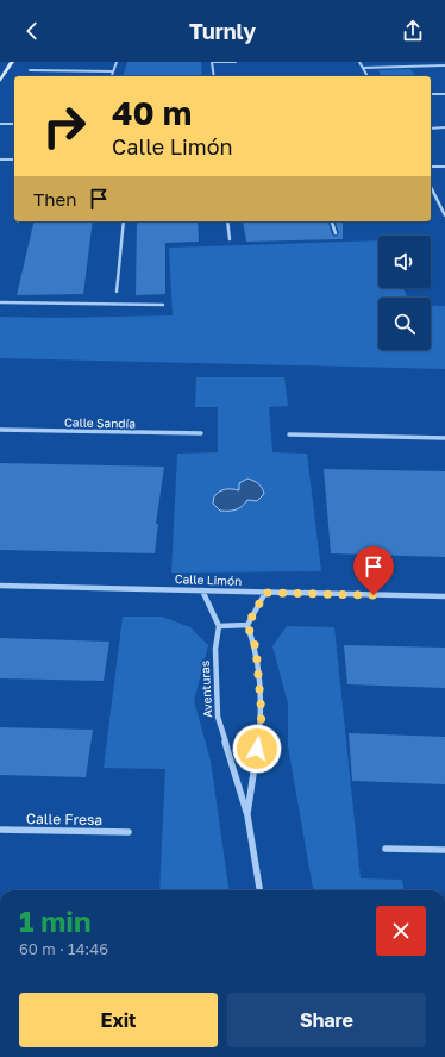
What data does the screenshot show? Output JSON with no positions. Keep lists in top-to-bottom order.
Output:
{
  "streets": {
    "street": [
      "Calle Sandía",
      "Calle Limón",
      "Aventuras",
      "Calle Fresa"
    ]
  },
  "page": {
    "header": "Turnly",
    "turn": ["40 m", "Calle Limón"],
    "then": "Then",
    "heading": ["1 min", "60 m · 14:46"],
    "buttons": ["Exit", "Share"]
  }
}
